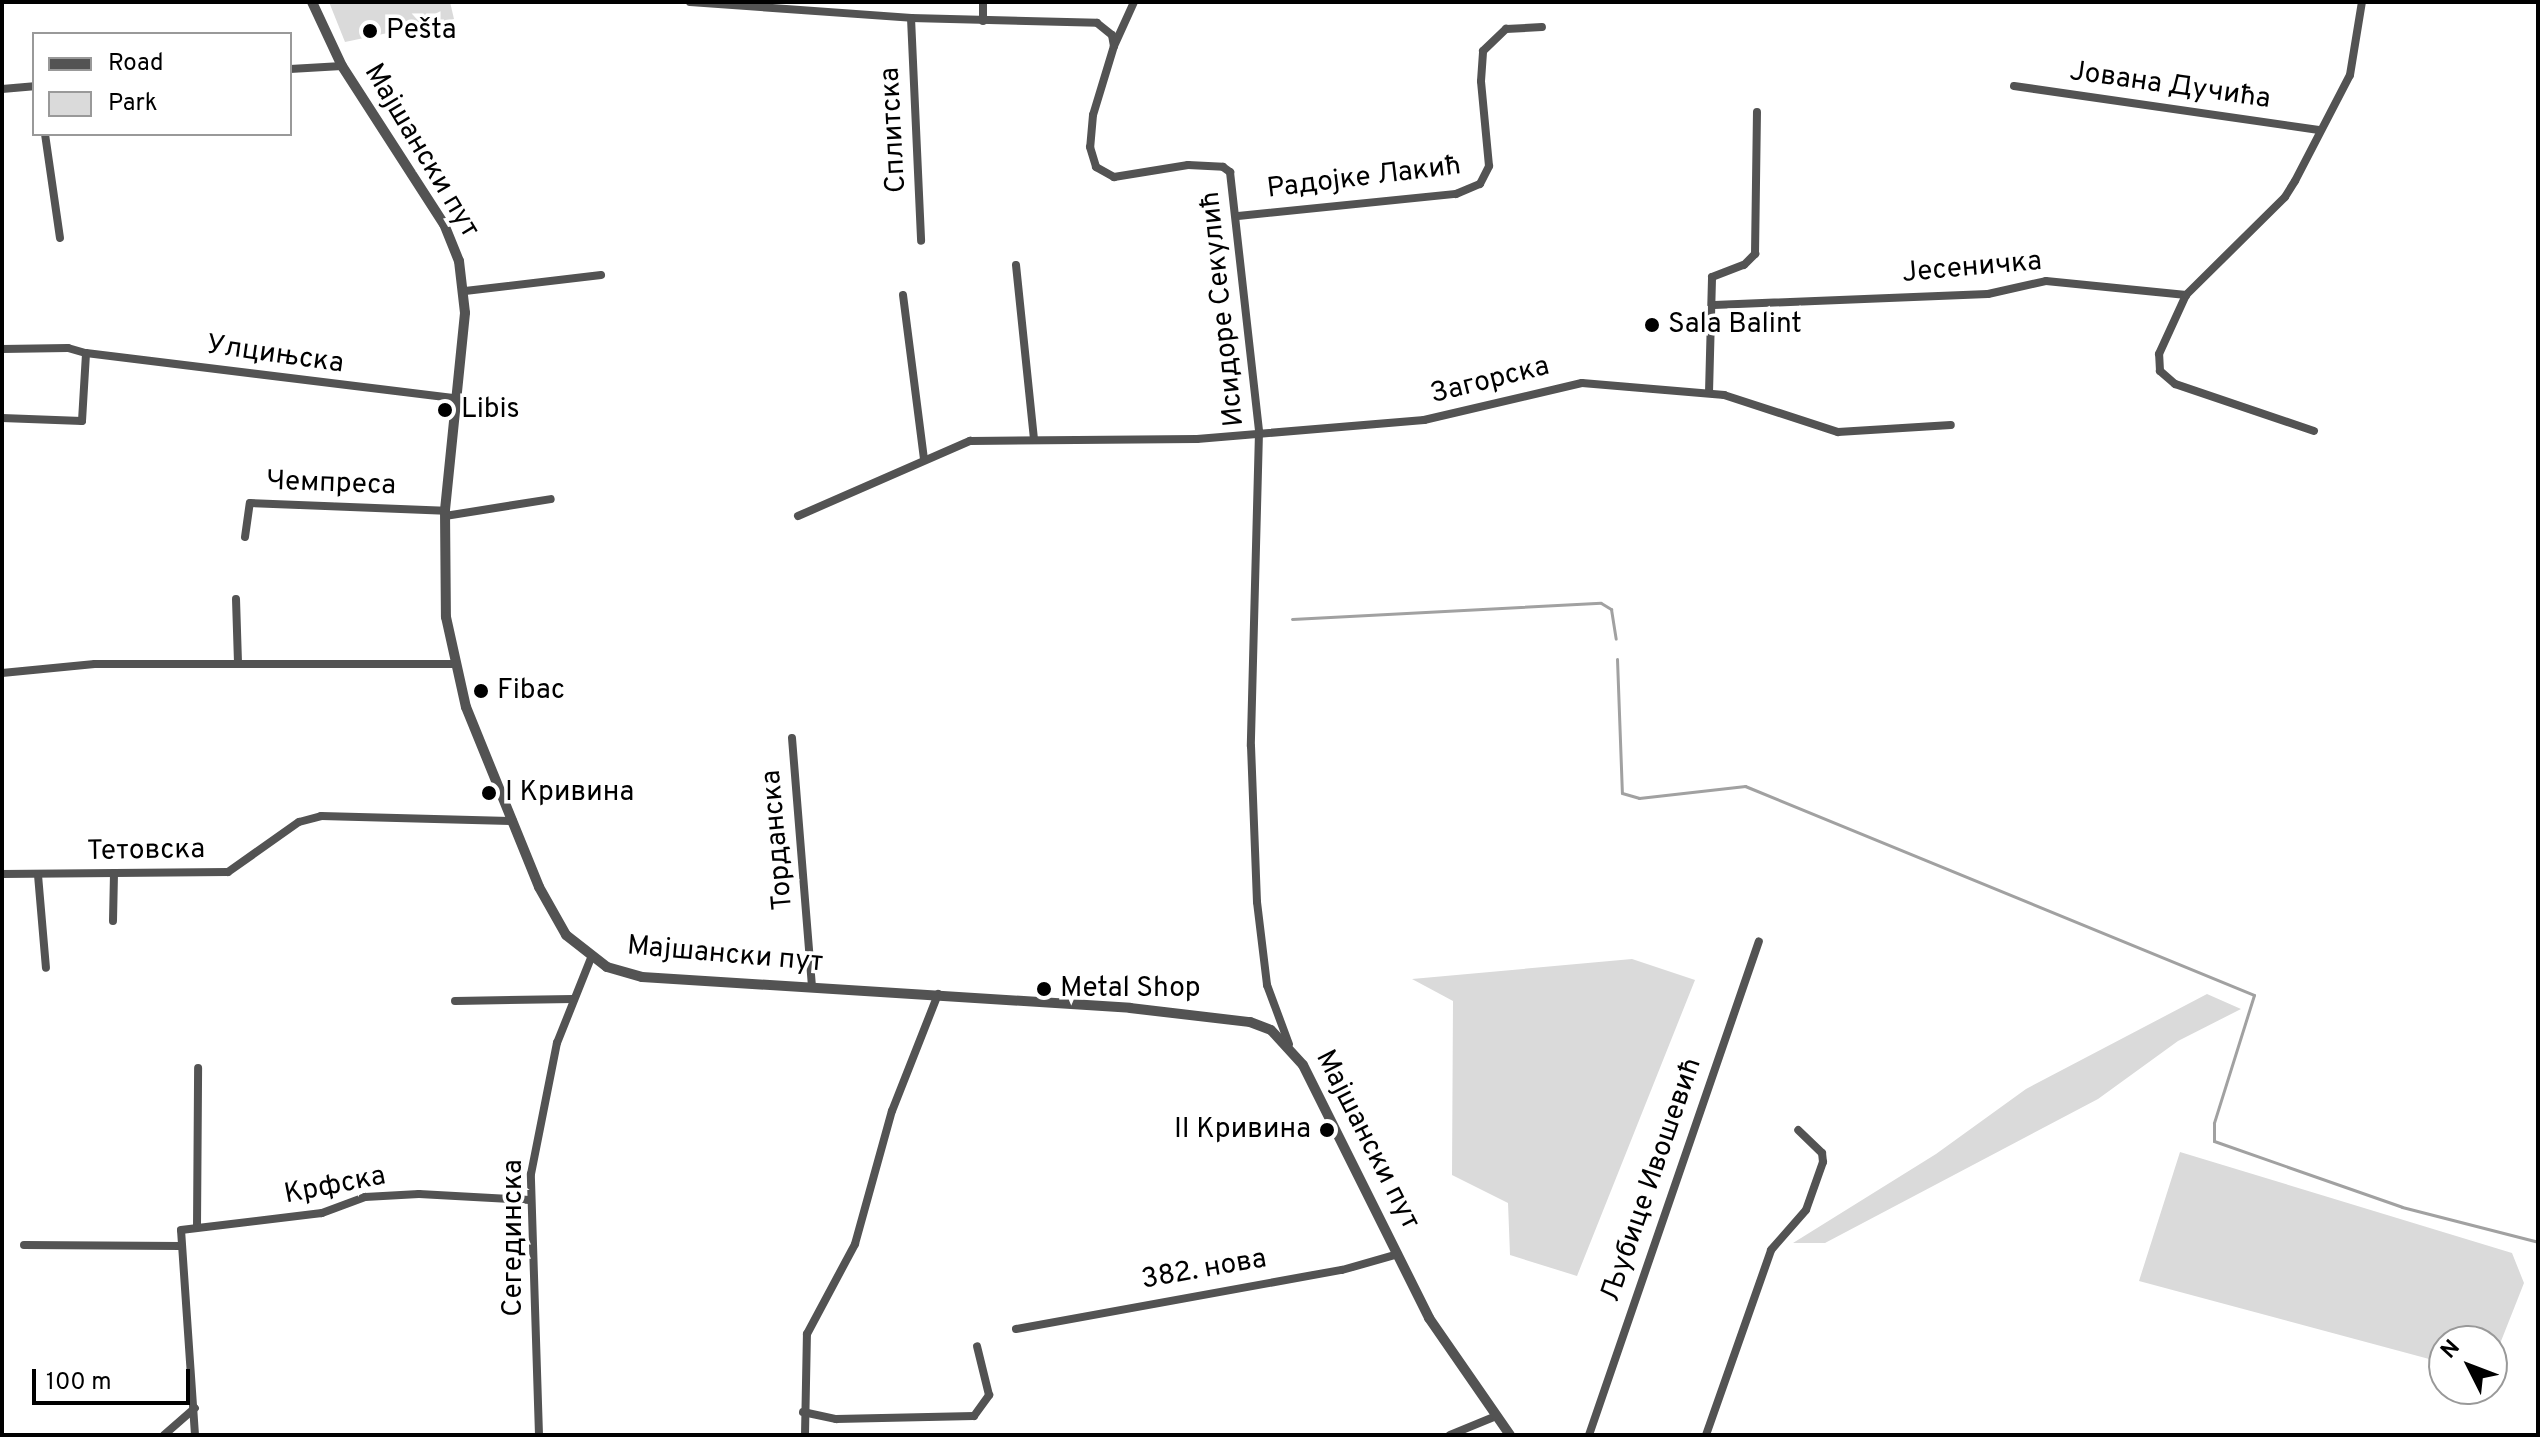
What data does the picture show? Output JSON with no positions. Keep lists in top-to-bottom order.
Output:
{
  "streets": {
    "street": [
      "Јована Дучића",
      "Сплитска",
      "Мајшански пут",
      "Радојке Лакић",
      "Јесеничка",
      "Исидоре Секулић",
      "Улцињска",
      "Загорска",
      "Чемпреса",
      "Торданска",
      "Тетовска",
      "Љубице Ивошевић",
      "Крфска",
      "Сегединска",
      "382. нова"
    ]
  },
  "crossings": [
    ["Мајшански пут", "Исидоре Секулић"],
    ["Мајшански пут", "Улцињска"],
    ["Мајшански пут", "Чемпреса"],
    ["Мајшански пут", "Торданска"],
    ["Мајшански пут", "Тетовска"],
    ["Мајшански пут", "Сегединска"],
    ["Мајшански пут", "382. нова"],
    ["Радојке Лакић", "Исидоре Секулић"],
    ["Исидоре Секулић", "Загорска"],
    ["Крфска", "Сегединска"]
  ],
  "places": [
    "Pešta",
    "Sala Balint",
    "Libis",
    "Fibac",
    "I Кривина",
    "Metal Shop",
    "II Кривина"
  ],
  "legend": ["Road", "Park"],
  "scale_bar": "100 m",
  "north": "top left"
}
